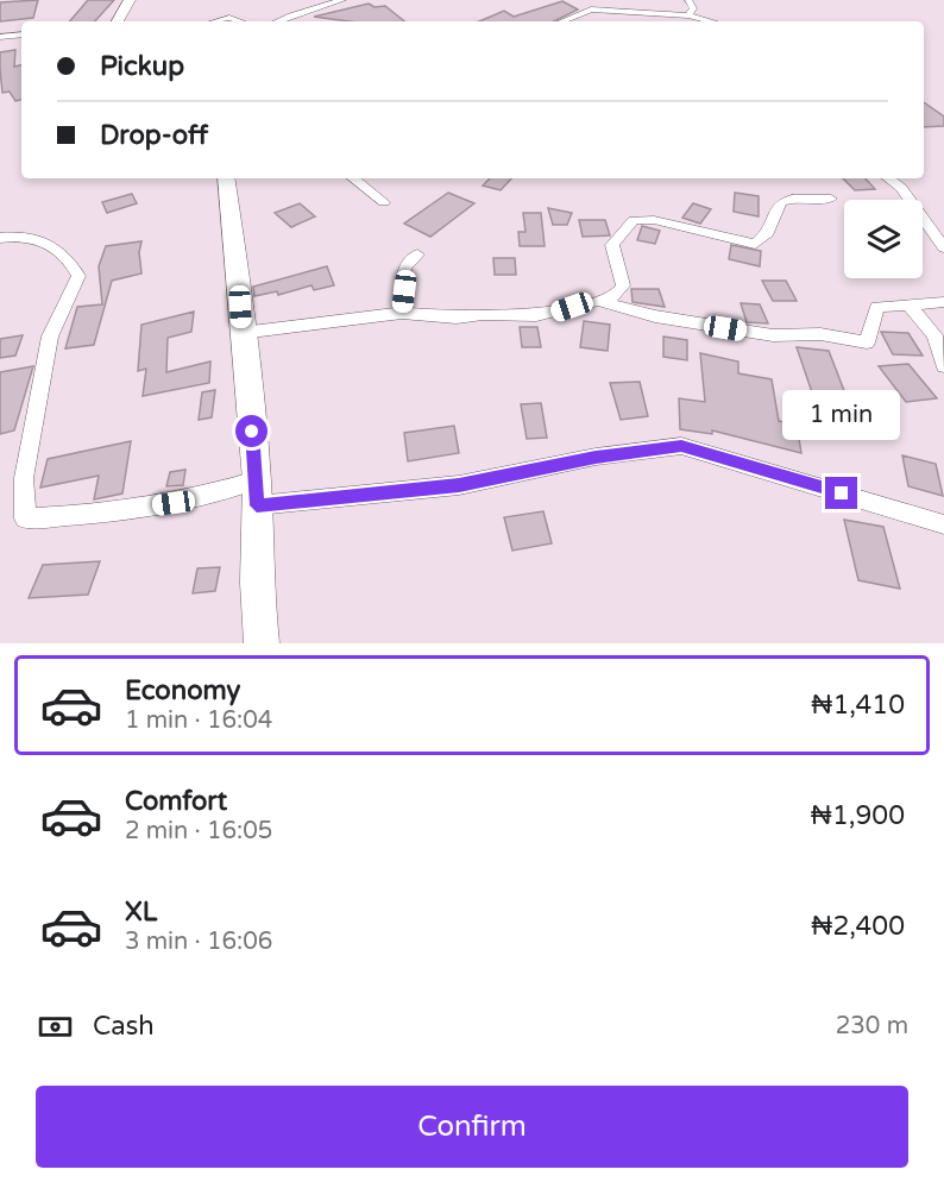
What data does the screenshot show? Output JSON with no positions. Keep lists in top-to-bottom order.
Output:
{
  "page": {
    "banner": ["Pickup", "Drop-off"],
    "bubble": "1 min",
    "list": [
      {
        "name": "Economy",
        "note": "1 min · 16:04",
        "value": "₦1,410"
      },
      {
        "name": "Comfort",
        "note": "2 min · 16:05",
        "value": "₦1,900"
      },
      {
        "name": "XL",
        "note": "3 min · 16:06",
        "value": "₦2,400"
      }
    ],
    "pay": ["Cash", "230 m"],
    "buttons": "Confirm"
  }
}
